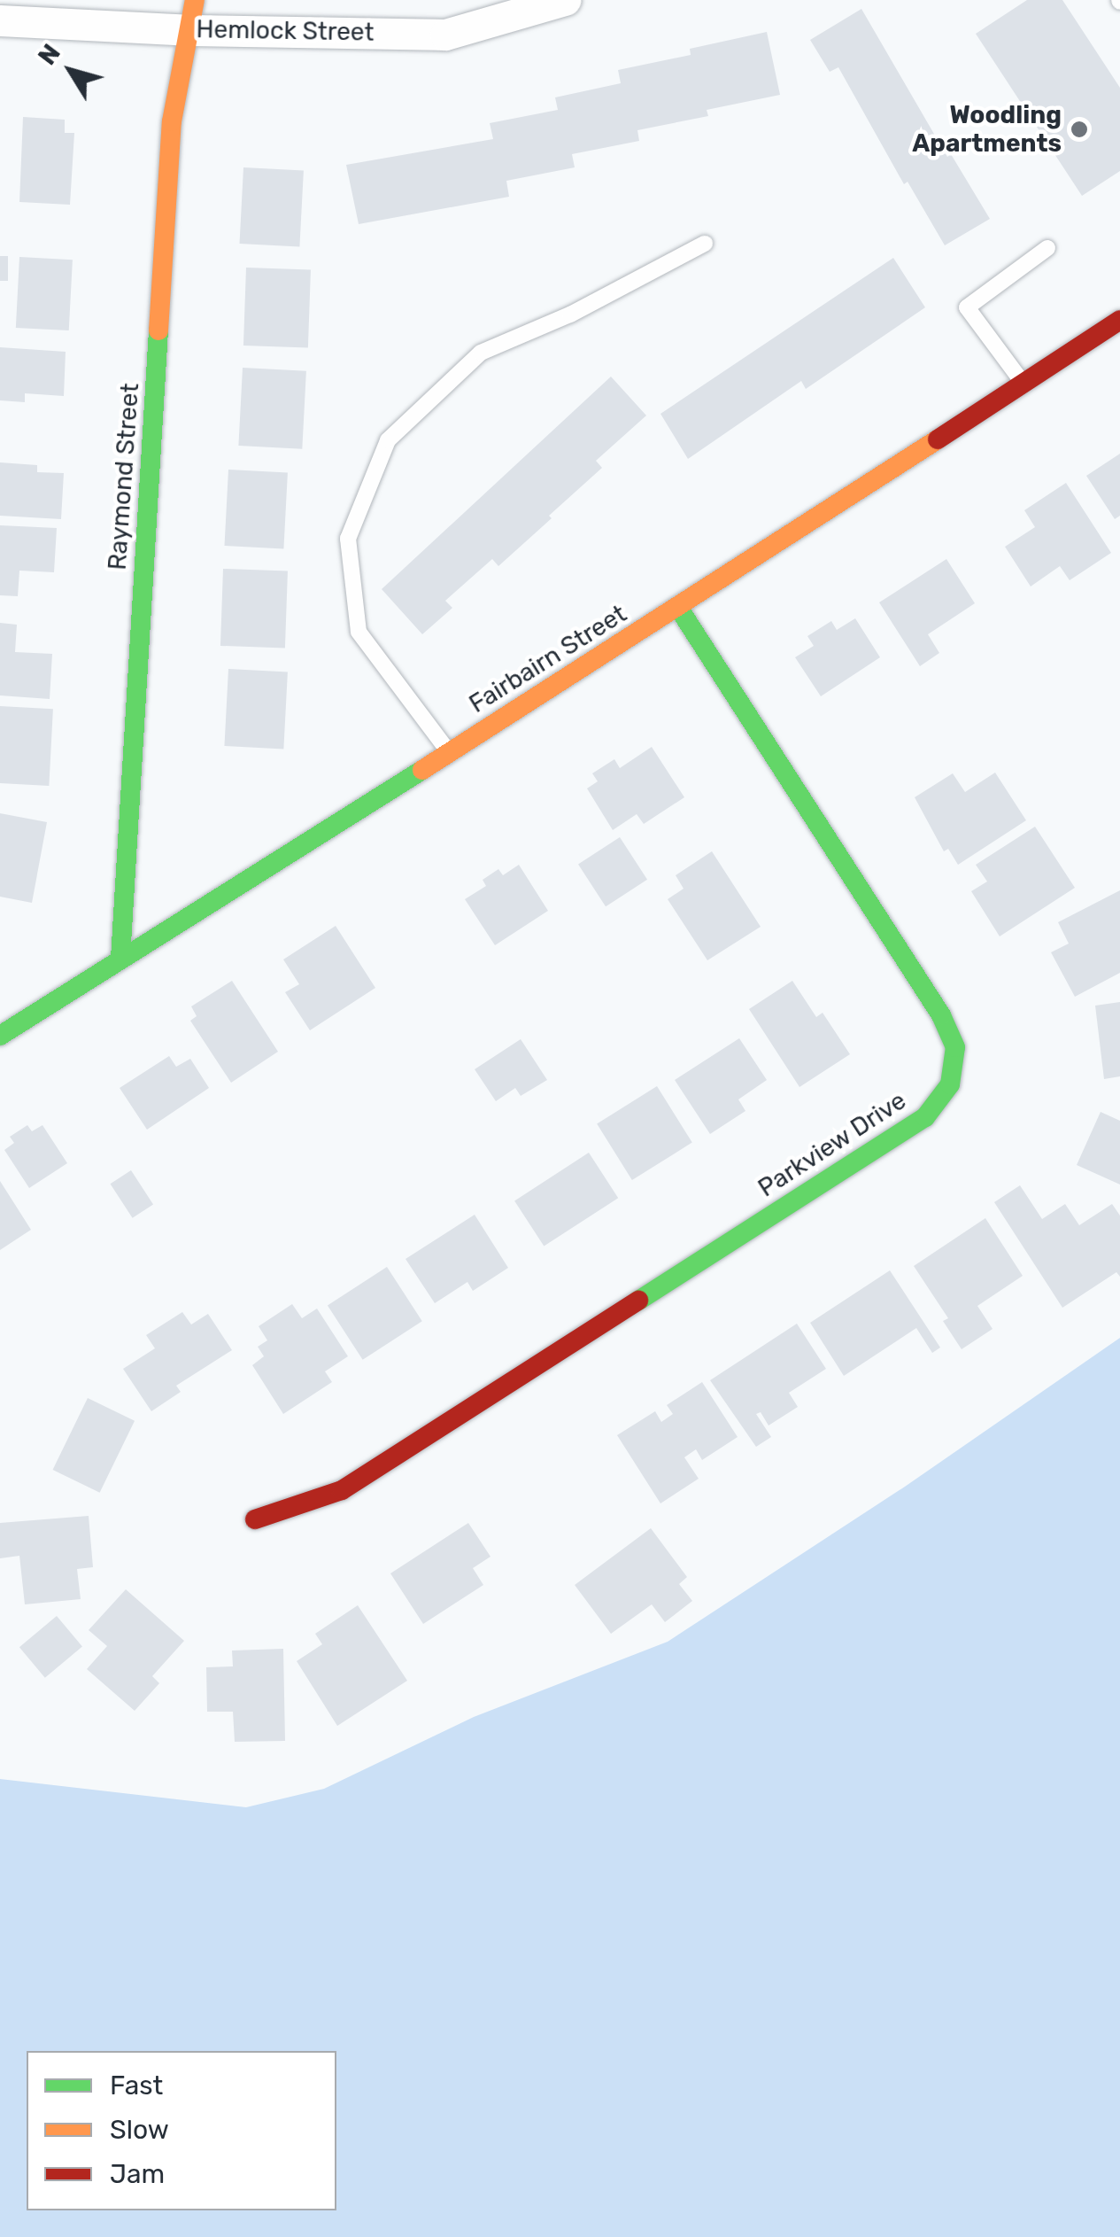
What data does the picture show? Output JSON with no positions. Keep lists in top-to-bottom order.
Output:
{
  "streets": {
    "street": [
      "Hemlock Street",
      "Raymond Street",
      "Fairbairn Street",
      "Parkview Drive"
    ]
  },
  "crossings": [
    ["Hemlock Street", "Raymond Street"],
    ["Raymond Street", "Fairbairn Street"],
    ["Fairbairn Street", "Parkview Drive"]
  ],
  "places": ["Woodling Apartments"],
  "legend": ["Fast", "Slow", "Jam"],
  "north": "top left"
}
